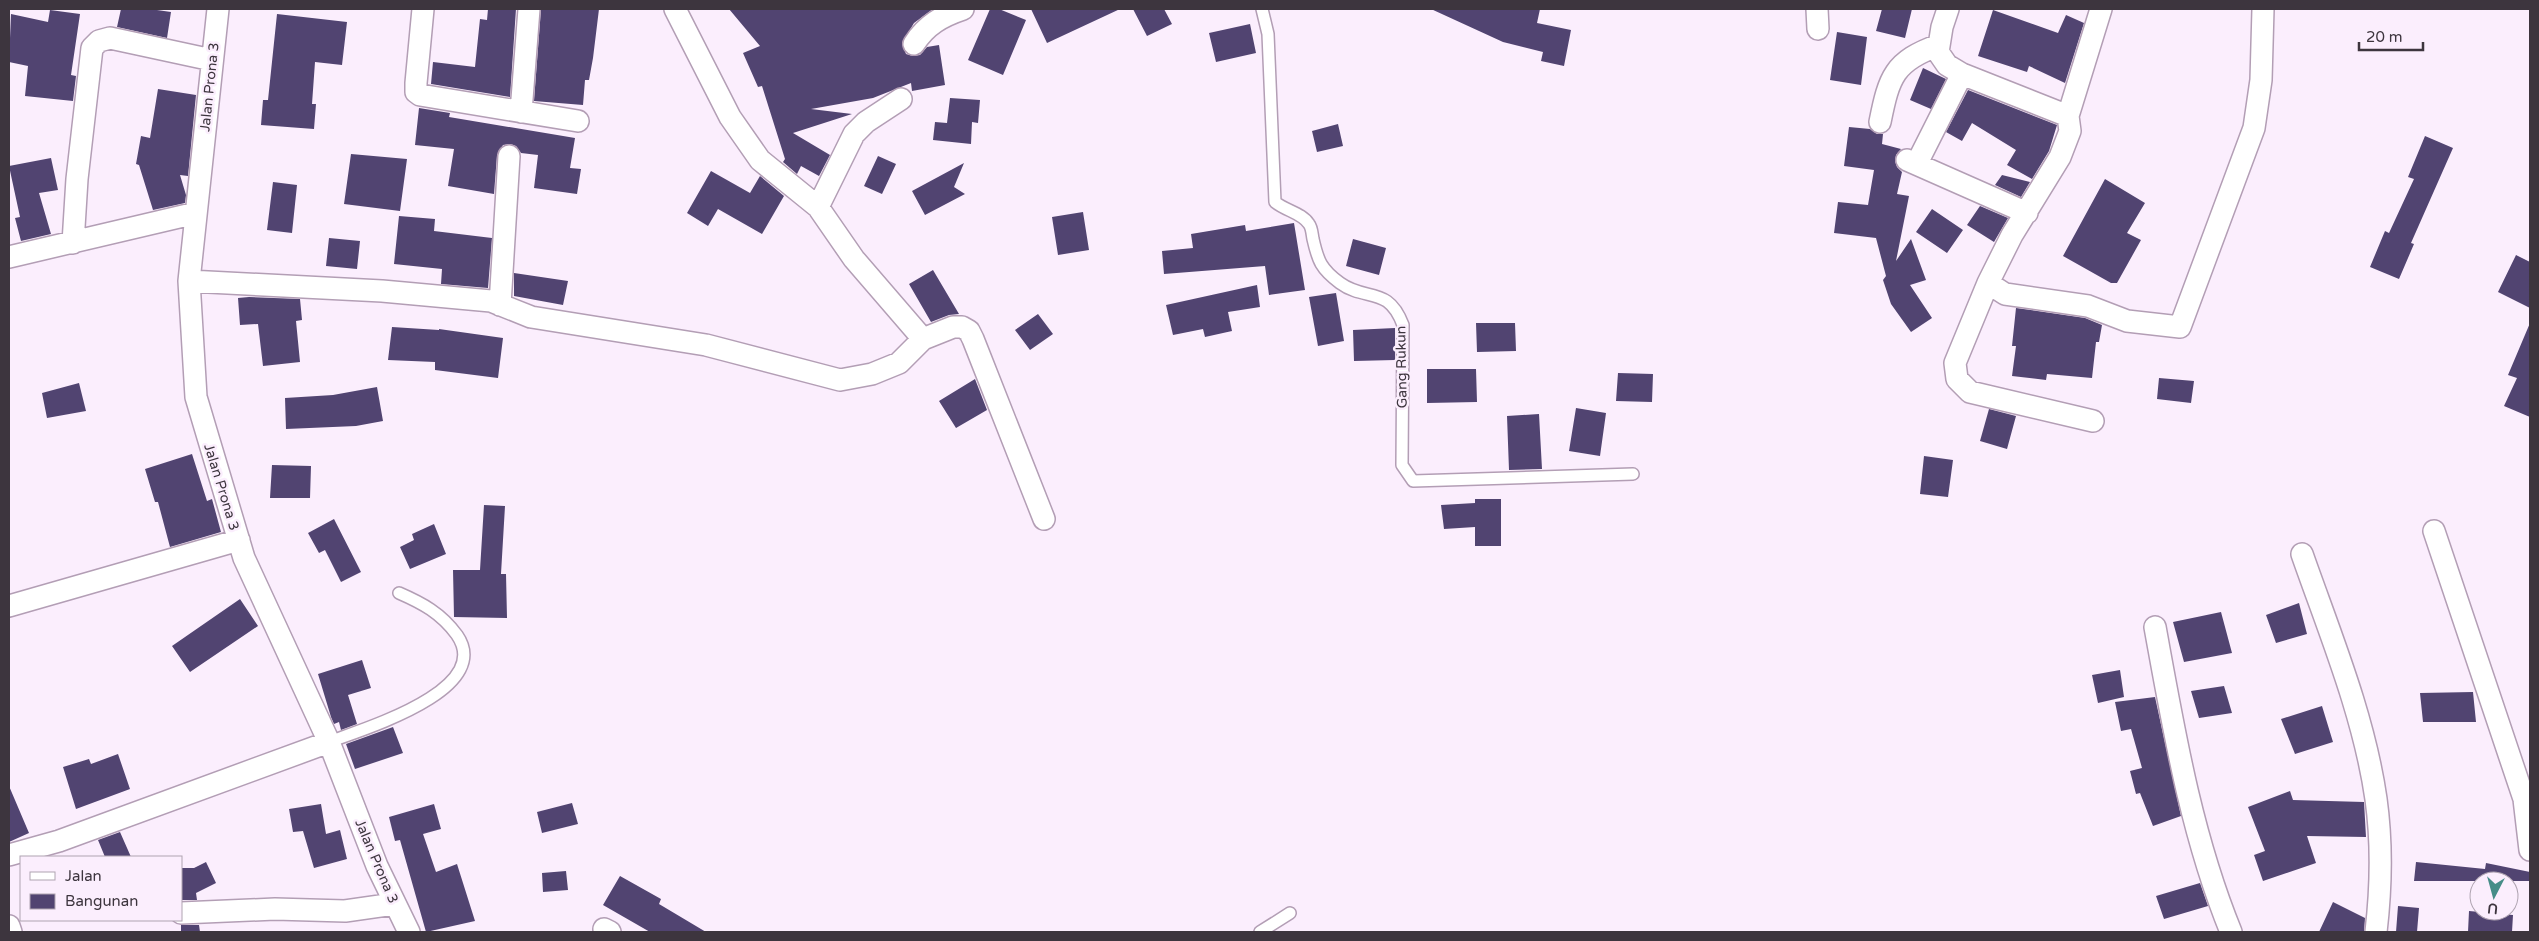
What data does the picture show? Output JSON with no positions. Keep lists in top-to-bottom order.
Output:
{
  "streets": {
    "street": ["Jalan Prona 3"],
    "lane": ["Gang Rukun"]
  },
  "legend": ["Jalan", "Bangunan"],
  "scale_bar": "20 m",
  "north": "bottom"
}
